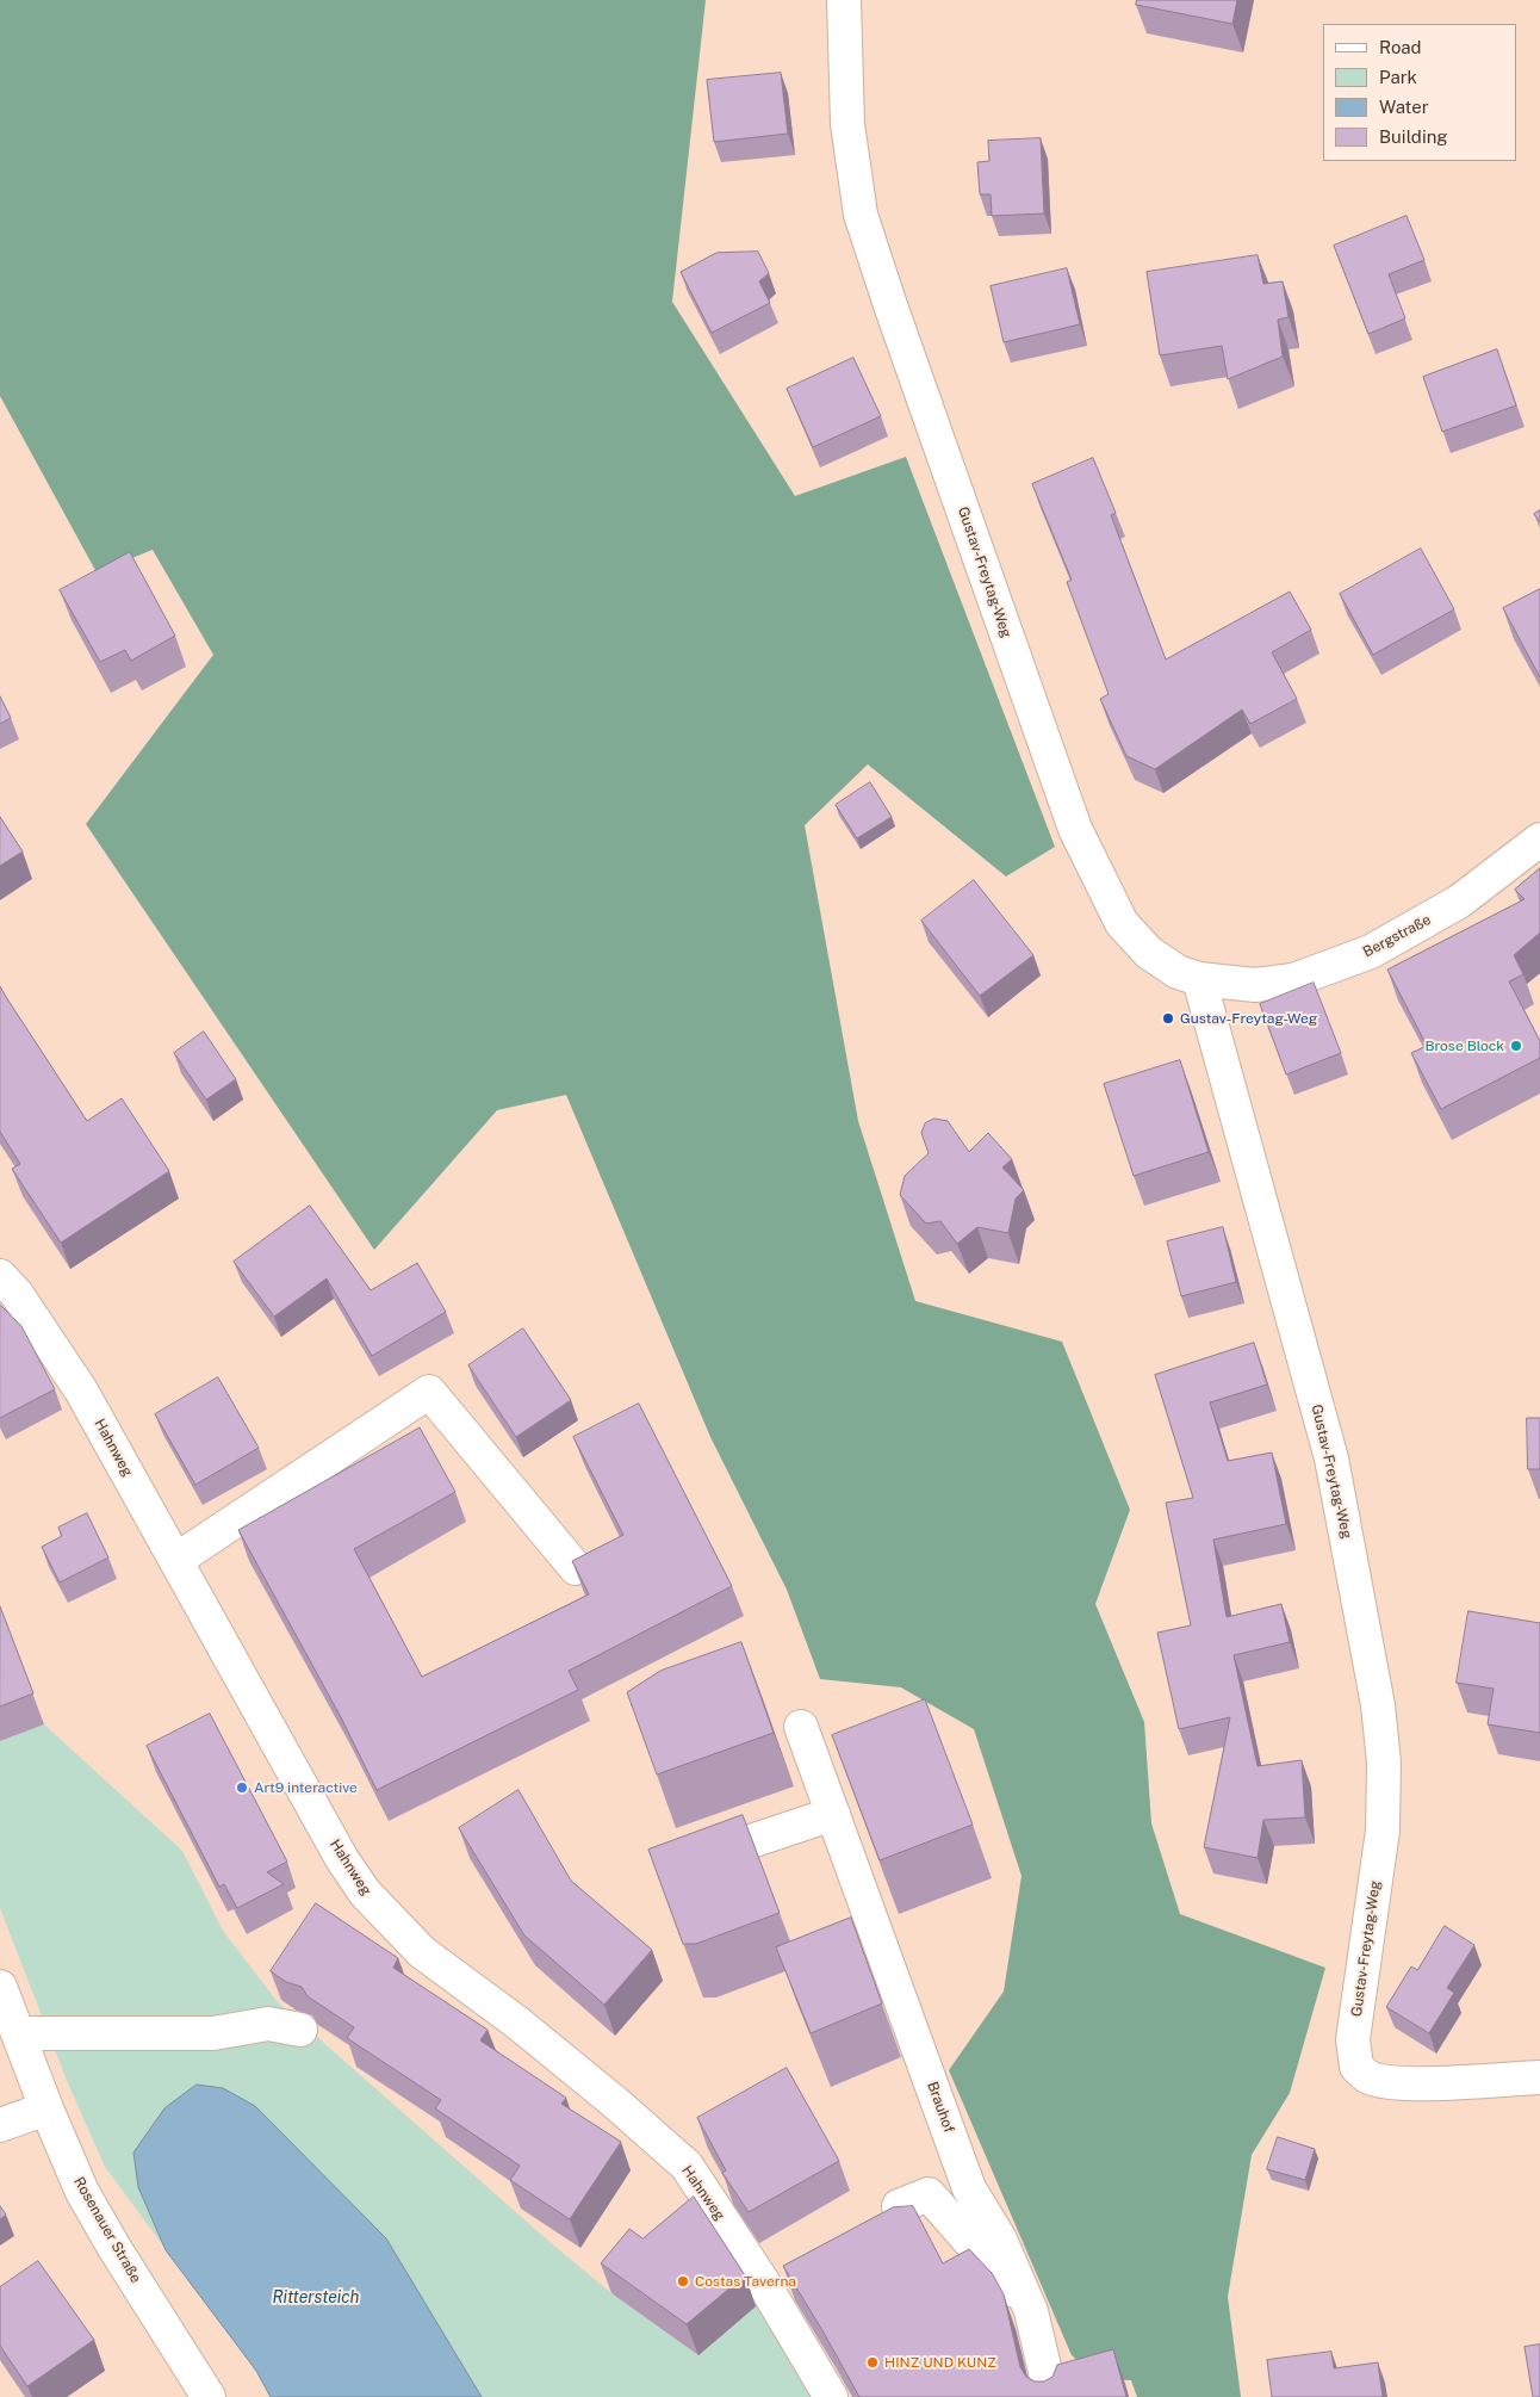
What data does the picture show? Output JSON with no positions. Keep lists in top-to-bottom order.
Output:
{
  "streets": {
    "street": [
      "Gustav-Freytag-Weg",
      "Bergstraße",
      "Hahnweg",
      "Brauhof",
      "Rosenauer Straße"
    ]
  },
  "crossings": [
    ["Gustav-Freytag-Weg", "Bergstraße"]
  ],
  "water": ["Rittersteich"],
  "places": [
    "Gustav-Freytag-Weg",
    "Brose Block",
    "Art9 interactive",
    "Costas Taverna",
    "HINZ UND KUNZ"
  ],
  "legend": [
    "Road",
    "Park",
    "Water",
    "Building"
  ]
}
